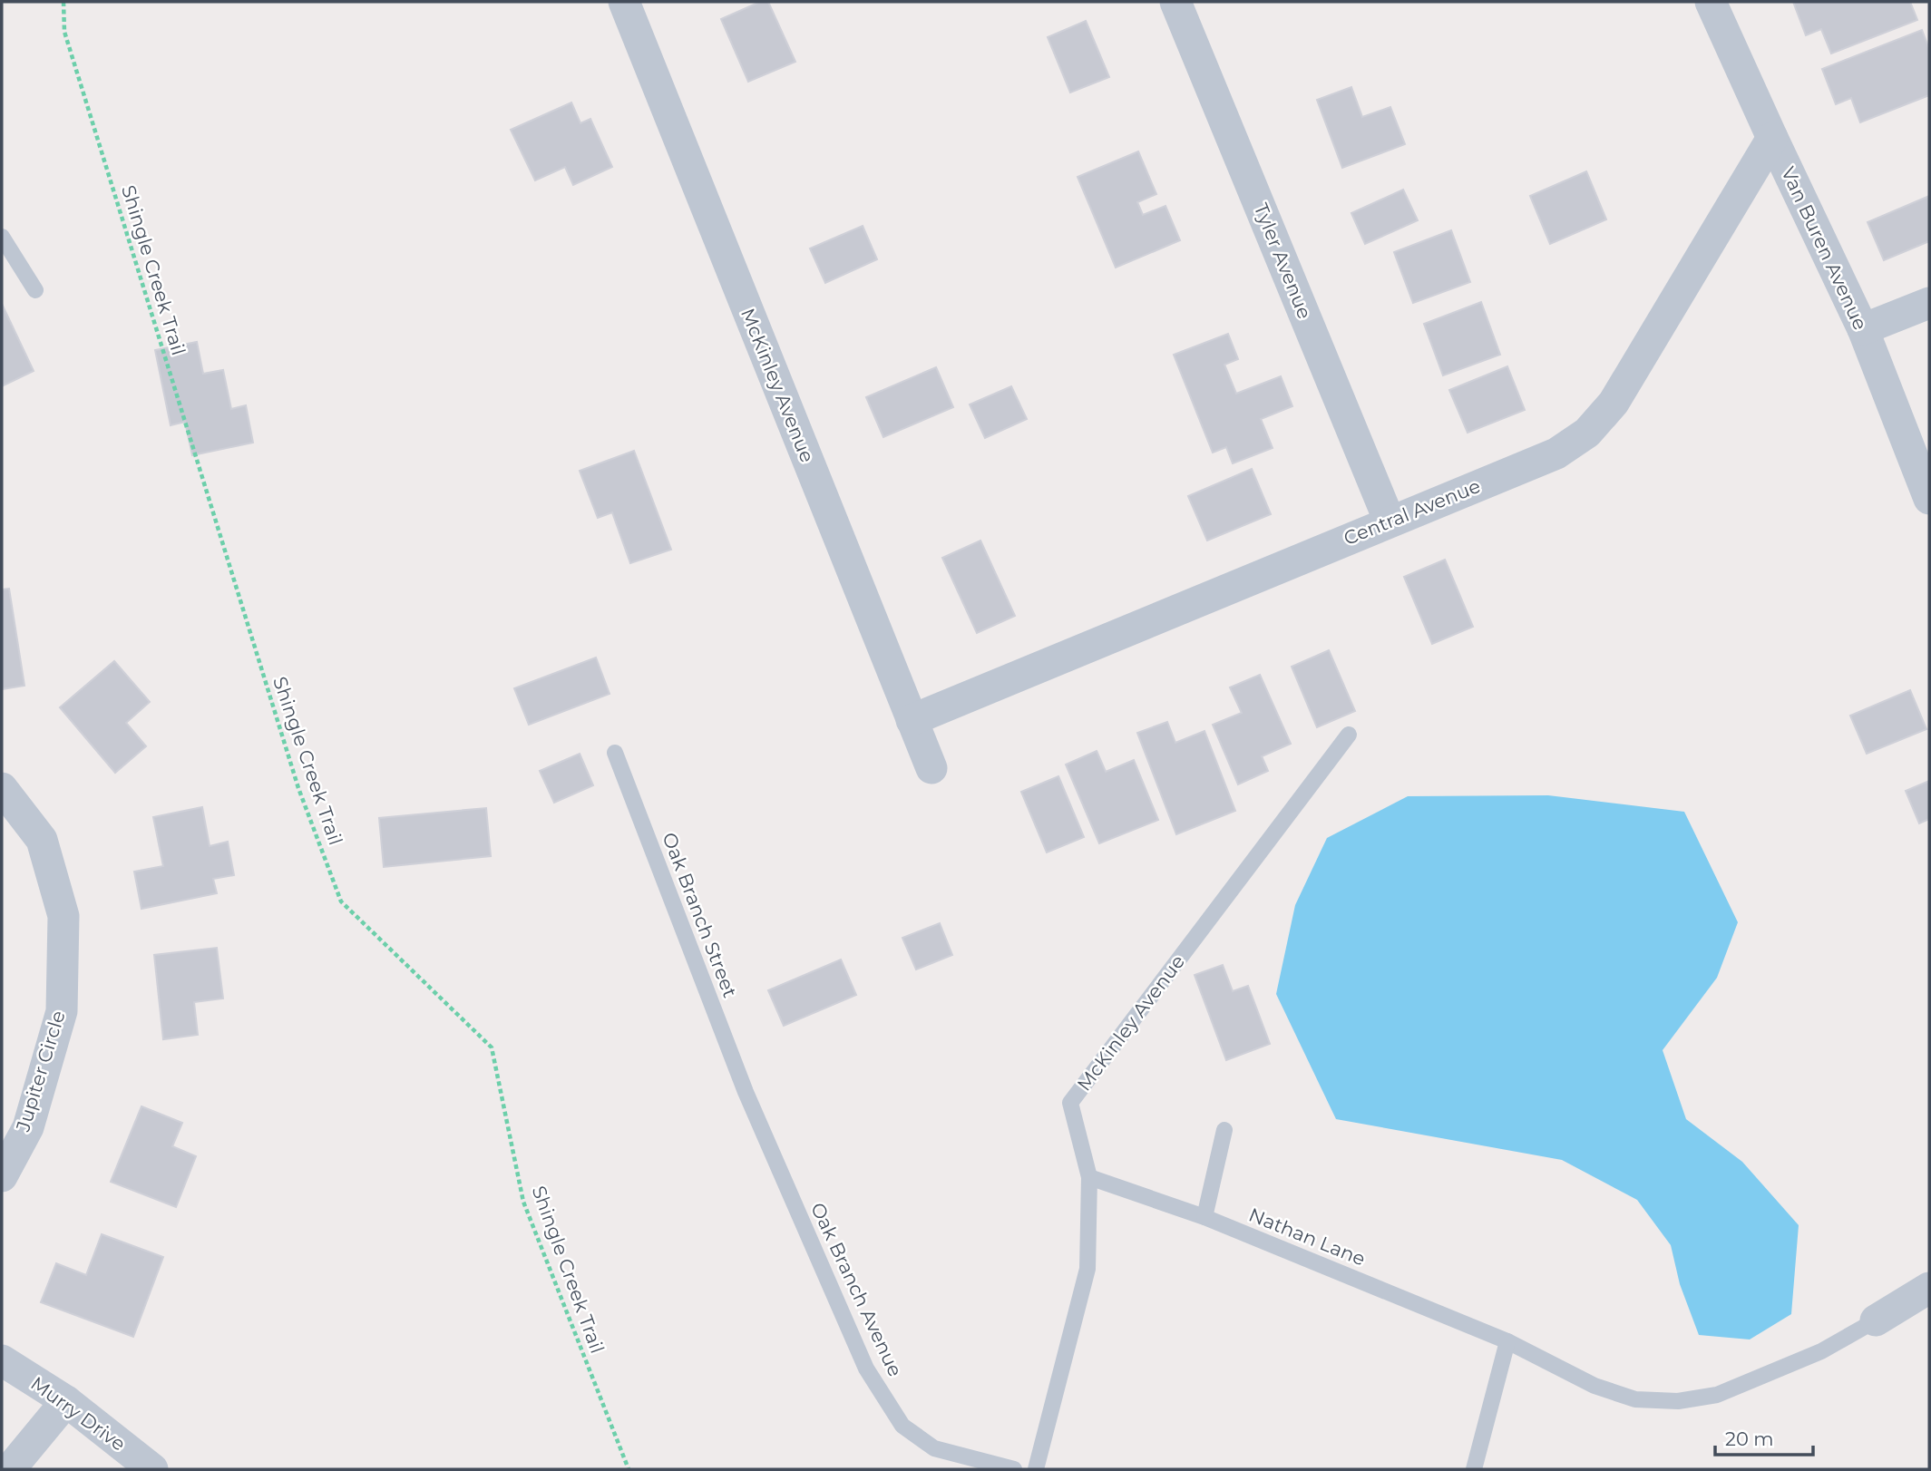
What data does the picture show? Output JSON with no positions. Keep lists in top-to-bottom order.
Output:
{
  "streets": {
    "street": [
      "Van Buren Avenue",
      "Tyler Avenue",
      "McKinley Avenue",
      "Central Avenue",
      "Jupiter Circle",
      "Murry Drive"
    ],
    "lane": ["Oak Branch Street", "Nathan Lane", "Oak Branch Avenue"],
    "path": ["Shingle Creek Trail"]
  },
  "crossings": [
    ["Van Buren Avenue", "Central Avenue"],
    ["Tyler Avenue", "Central Avenue"],
    ["McKinley Avenue", "Central Avenue"],
    ["McKinley Avenue", "Nathan Lane"],
    ["Oak Branch Street", "Oak Branch Avenue"]
  ],
  "scale_bar": "20 m"
}
